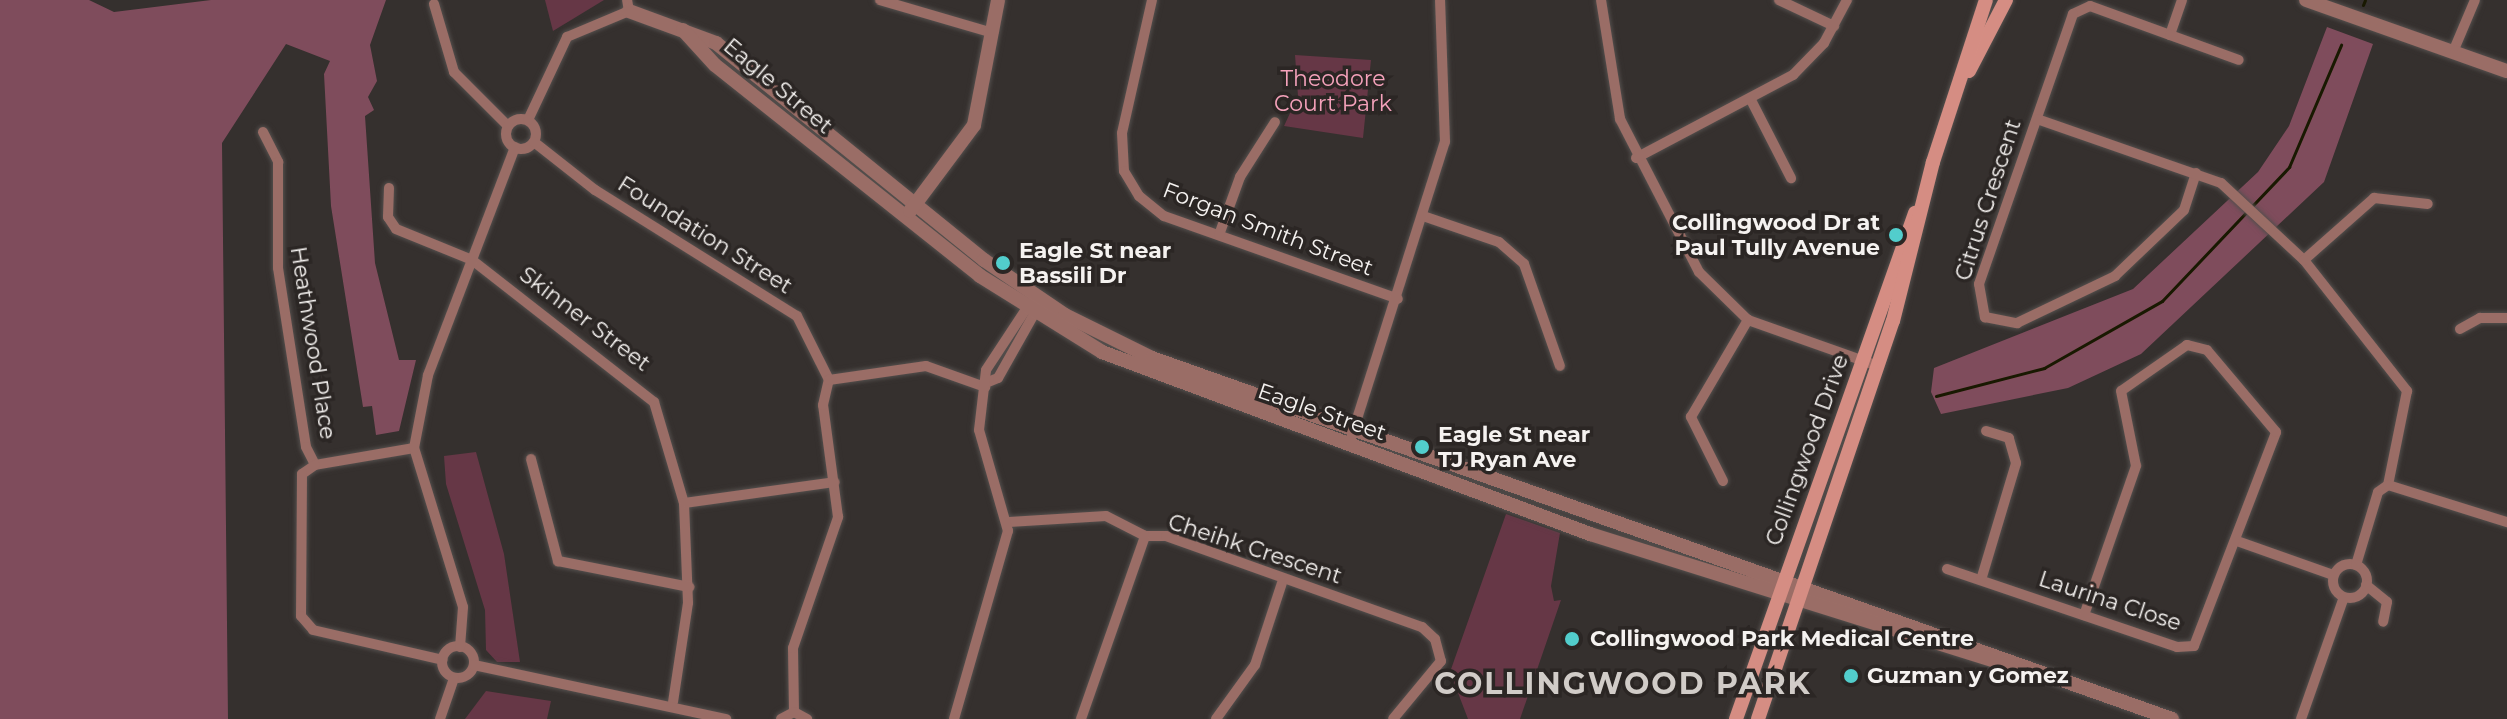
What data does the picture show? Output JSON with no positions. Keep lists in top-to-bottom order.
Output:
{
  "streets": {
    "main road": ["Collingwood Drive"],
    "street": [
      "Eagle Street",
      "Citrus Crescent",
      "Forgan Smith Street",
      "Foundation Street",
      "Skinner Street",
      "Heathwood Place",
      "Cheihk Crescent",
      "Laurina Close"
    ]
  },
  "crossings": [
    ["Eagle Street", "Collingwood Drive"]
  ],
  "districts": ["COLLINGWOOD PARK"],
  "parks": ["Theodore Court Park"],
  "places": [
    "Collingwood Dr at Paul Tully Avenue",
    "Eagle St near Bassili Dr",
    "Eagle St near TJ Ryan Ave",
    "Collingwood Park Medical Centre",
    "Guzman y Gomez"
  ]
}
